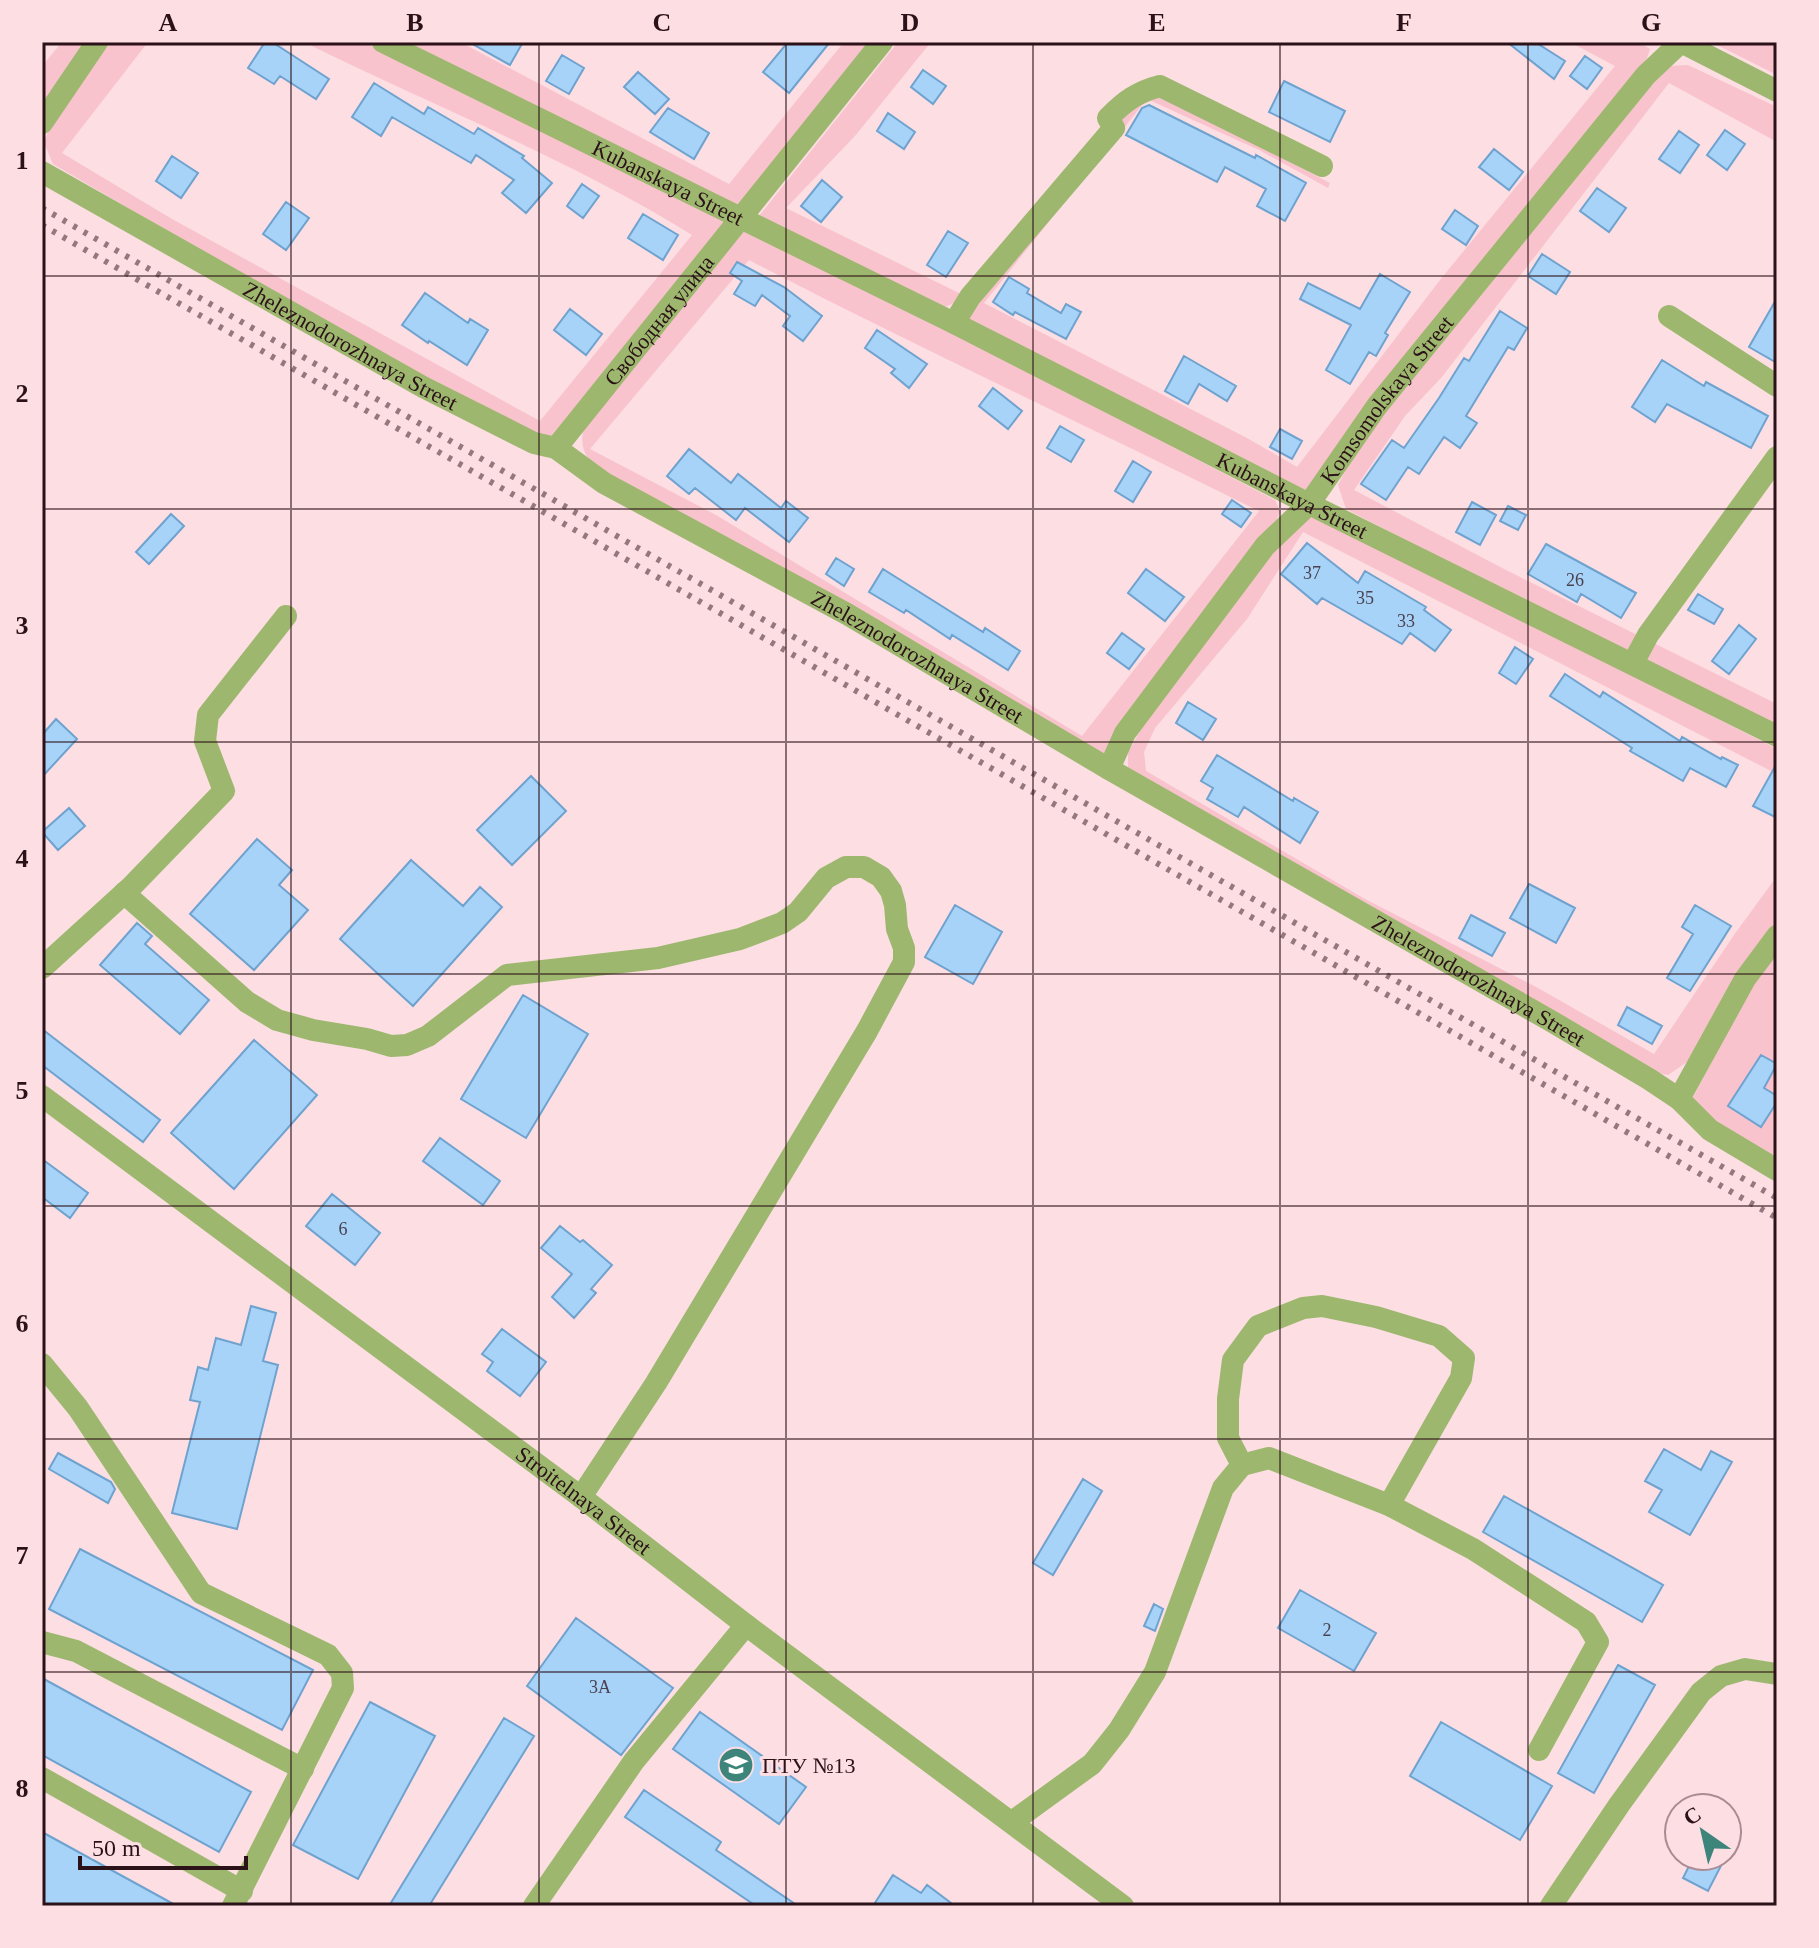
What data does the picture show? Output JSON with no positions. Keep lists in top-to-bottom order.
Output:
{
  "streets": {
    "street": [
      "Kubanskaya Street",
      "Свободная улица",
      "Zheleznodorozhnaya Street",
      "Komsomolskaya Street",
      "Stroitelnaya Street"
    ]
  },
  "crossings": [
    ["Kubanskaya Street", "Свободная улица"],
    ["Kubanskaya Street", "Komsomolskaya Street"],
    ["Свободная улица", "Zheleznodorozhnaya Street"],
    ["Zheleznodorozhnaya Street", "Komsomolskaya Street"]
  ],
  "places": {
    "school or university": ["ПТУ №13"]
  },
  "house_numbers": [
    "37",
    "26",
    "35",
    "33",
    "6",
    "2",
    "3А"
  ],
  "scale_bar": "50 m",
  "north": "top left",
  "grid": {
    "columns": [
      "A",
      "B",
      "C",
      "D",
      "E",
      "F",
      "G"
    ],
    "rows": [
      "1",
      "2",
      "3",
      "4",
      "5",
      "6",
      "7",
      "8"
    ]
  }
}
